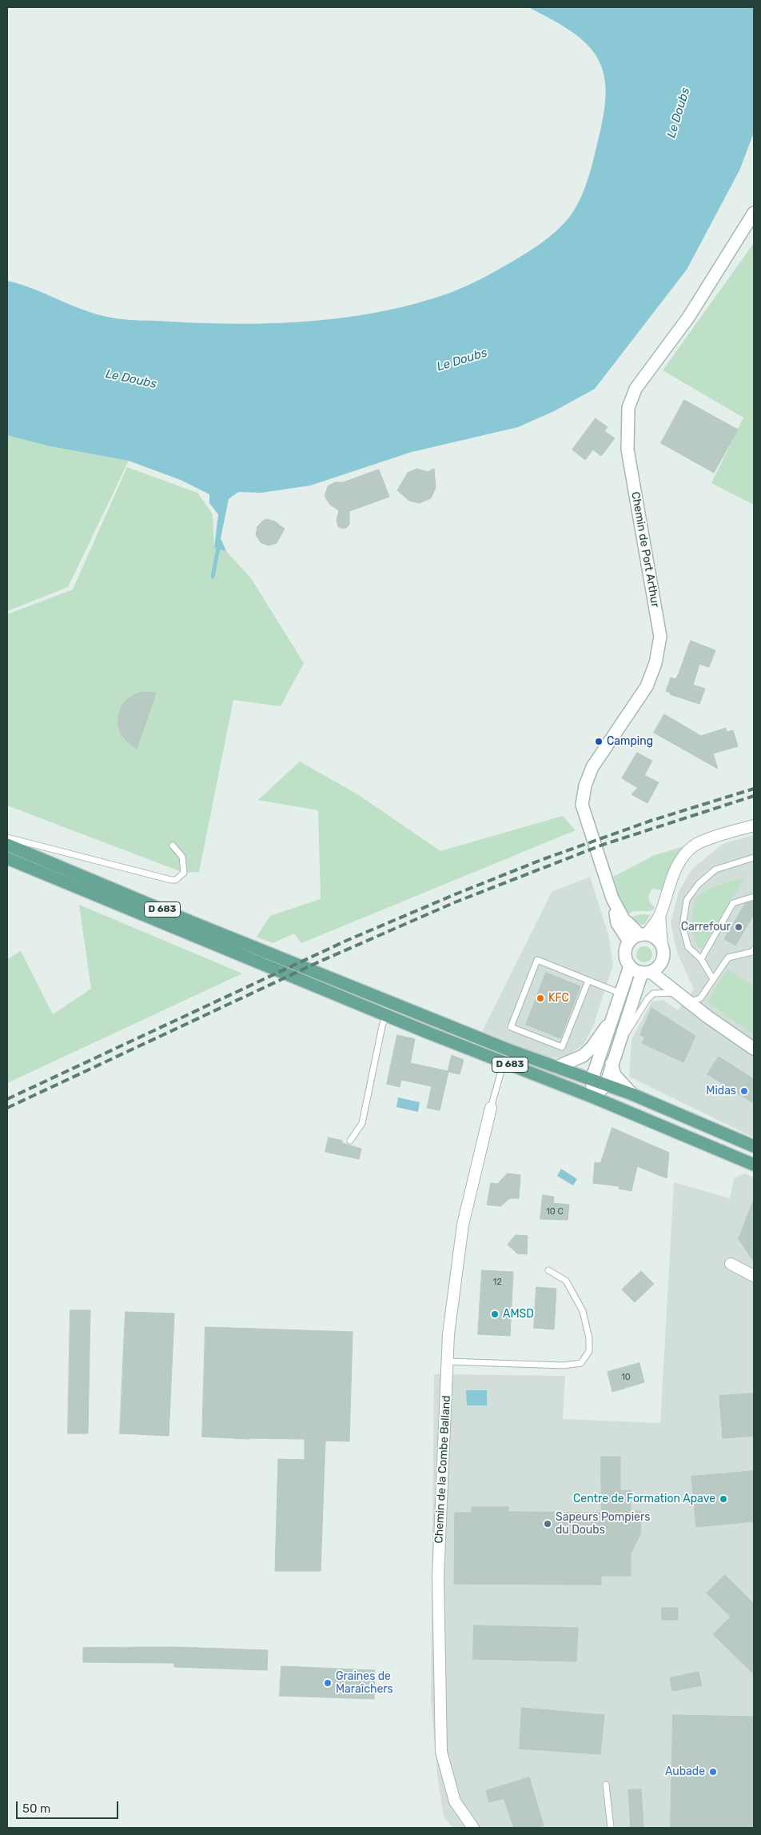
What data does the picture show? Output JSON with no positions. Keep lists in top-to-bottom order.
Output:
{
  "streets": {
    "main road": ["D 683"],
    "street": ["Chemin de Port Arthur", "Chemin de la Combe Balland"]
  },
  "water": ["Le Doubs"],
  "places": [
    "Camping",
    "Carrefour",
    "KFC",
    "Midas",
    "AMSD",
    "Centre de Formation Apave",
    "Sapeurs Pompiers du Doubs",
    "Graines de Maraîchers",
    "Aubade"
  ],
  "house_numbers": ["10 C", "12", "10"],
  "scale_bar": "50 m"
}
